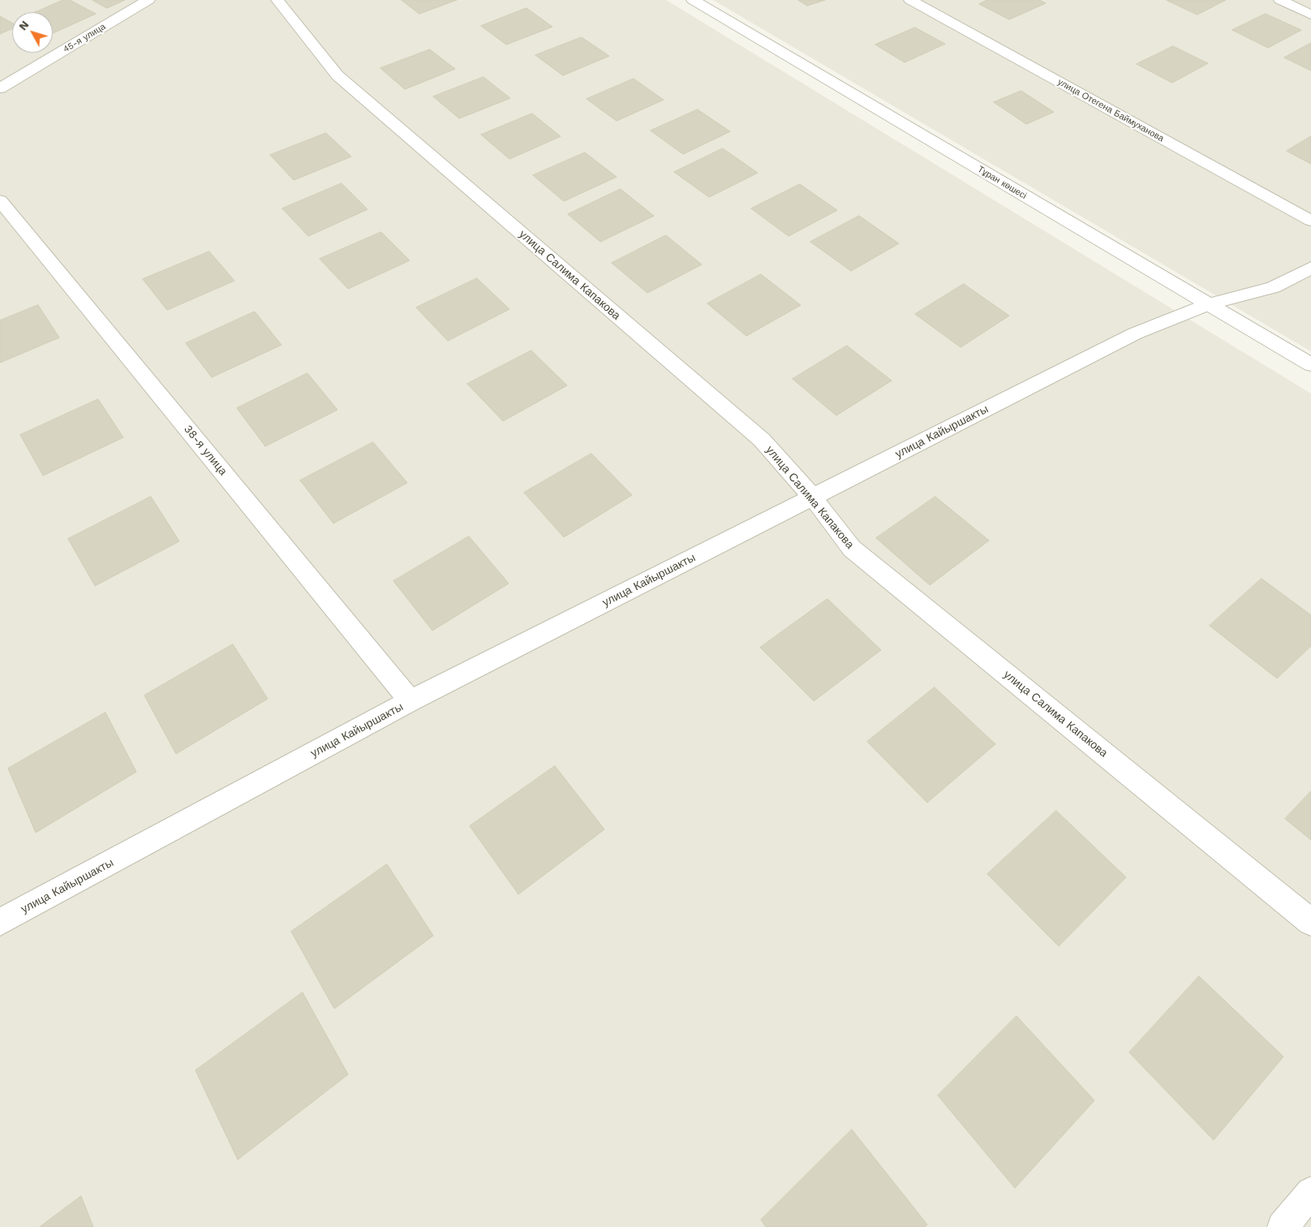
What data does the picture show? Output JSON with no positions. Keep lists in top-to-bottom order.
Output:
{
  "streets": {
    "street": [
      "45-я улица",
      "улица Отегена Баймуханова",
      "Тұран көшесі",
      "улица Салима Капакова",
      "улица Кайыршакты",
      "38-я улица"
    ]
  },
  "crossings": [
    ["Тұран көшесі", "улица Кайыршакты"],
    ["улица Салима Капакова", "улица Кайыршакты"],
    ["улица Кайыршакты", "38-я улица"]
  ],
  "north": "top left"
}
